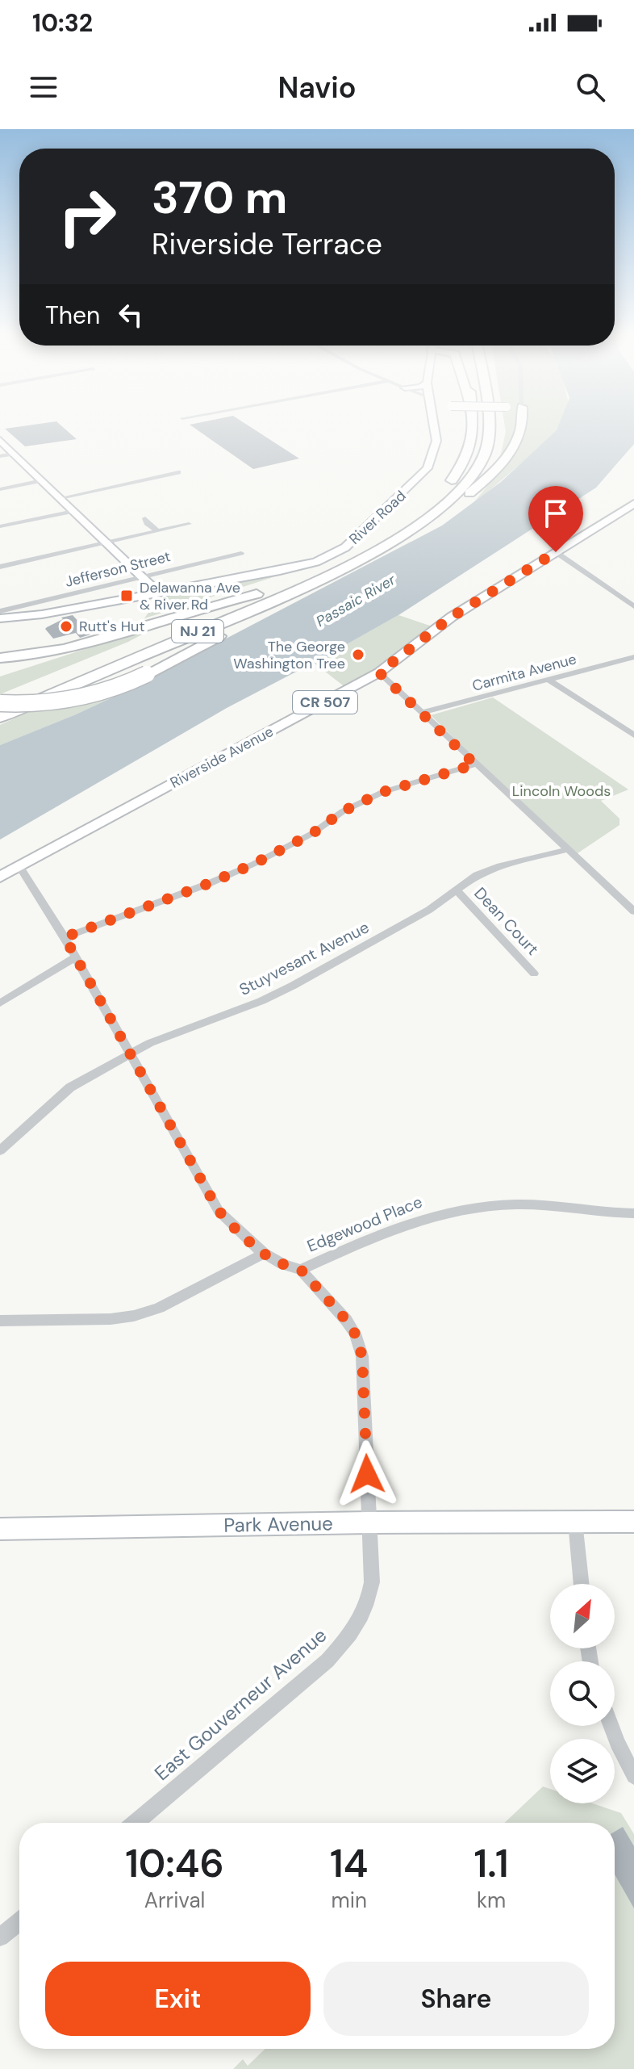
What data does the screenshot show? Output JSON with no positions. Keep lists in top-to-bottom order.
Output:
{
  "streets": {
    "highway": ["NJ 21"],
    "main road": ["CR 507", "Riverside Avenue"],
    "street": [
      "River Road",
      "Jefferson Street",
      "Carmita Avenue",
      "Dean Court",
      "Stuyvesant Avenue",
      "Edgewood Place",
      "Park Avenue",
      "East Gouverneur Avenue"
    ]
  },
  "crossings": [
    ["Dean Court", "Stuyvesant Avenue"],
    ["Edgewood Place", "East Gouverneur Avenue"],
    ["Park Avenue", "East Gouverneur Avenue"]
  ],
  "water": ["Passaic River"],
  "parks": ["Lincoln Woods"],
  "places": {
    "transit": ["Delawanna Ave & River Rd"],
    "other": ["Rutt's Hut", "The George Washington Tree"]
  },
  "north": "top right",
  "page": {
    "status": "10:32",
    "header": "Navio",
    "turn": ["370 m", "Riverside Terrace"],
    "then": "Then",
    "eta": [
      "10:46",
      "Arrival",
      "14",
      "min",
      "1.1",
      "km"
    ],
    "buttons": ["Exit", "Share"]
  }
}
